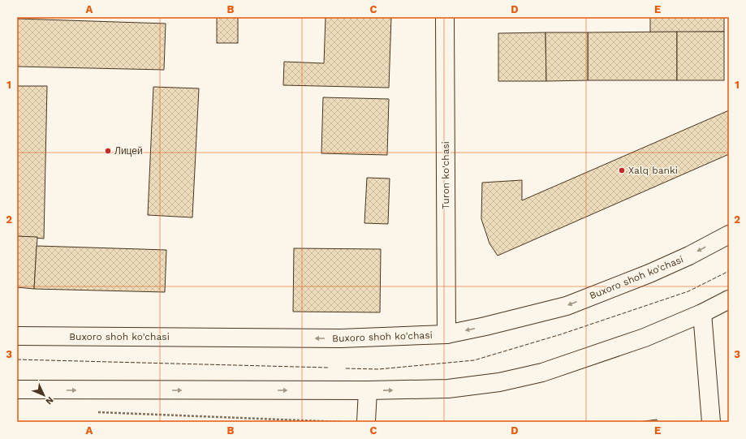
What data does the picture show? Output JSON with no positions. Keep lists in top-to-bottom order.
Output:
{
  "streets": {
    "main road": ["Turon ko'chasi", "Buxoro shoh ko'chasi"]
  },
  "crossings": [
    ["Turon ko'chasi", "Buxoro shoh ko'chasi"]
  ],
  "places": ["Лицей", "Xalq banki"],
  "north": "bottom right",
  "grid": {
    "columns": [
      "A",
      "B",
      "C",
      "D",
      "E"
    ],
    "rows": ["1", "2", "3"]
  }
}
